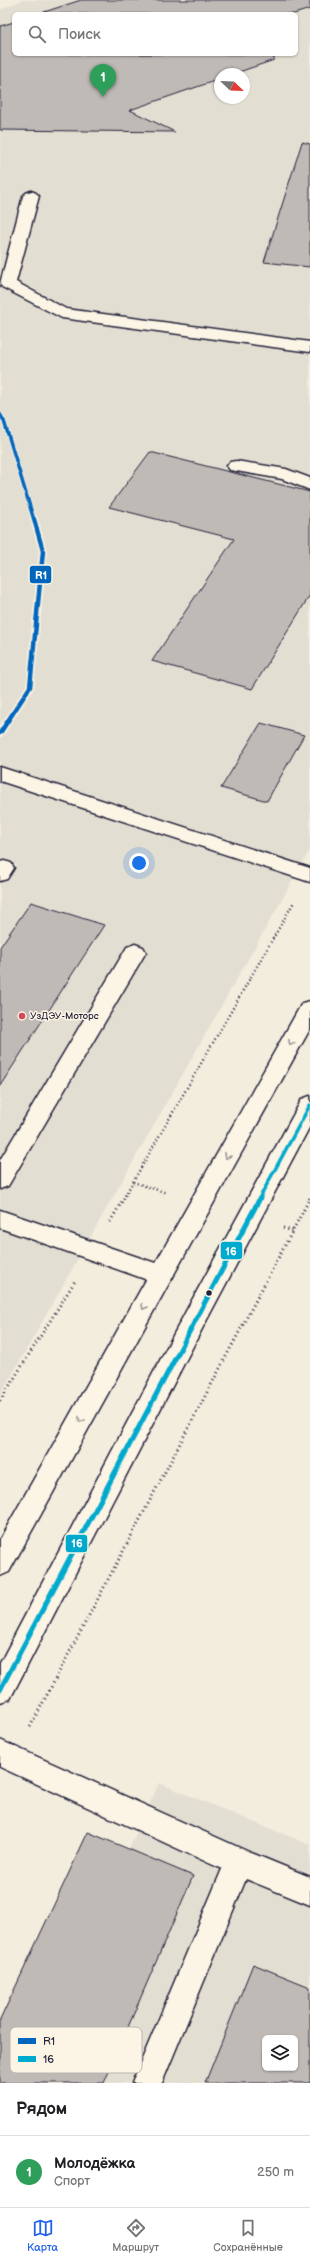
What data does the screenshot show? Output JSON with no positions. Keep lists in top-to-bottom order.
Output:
{
  "places": ["УзДЭУ-Моторс"],
  "lines": ["transit line R1", "transit line 16"],
  "legend": ["R1", "16"],
  "north": "bottom right",
  "page": {
    "search": "Поиск",
    "pins": "1",
    "heading": "Рядом",
    "list": [
      {
        "mark": "1",
        "name": "Молодёжка",
        "note": "Спорт",
        "value": "250 m"
      }
    ],
    "nav": ["Карта", "Маршрут", "Сохранённые"]
  }
}
